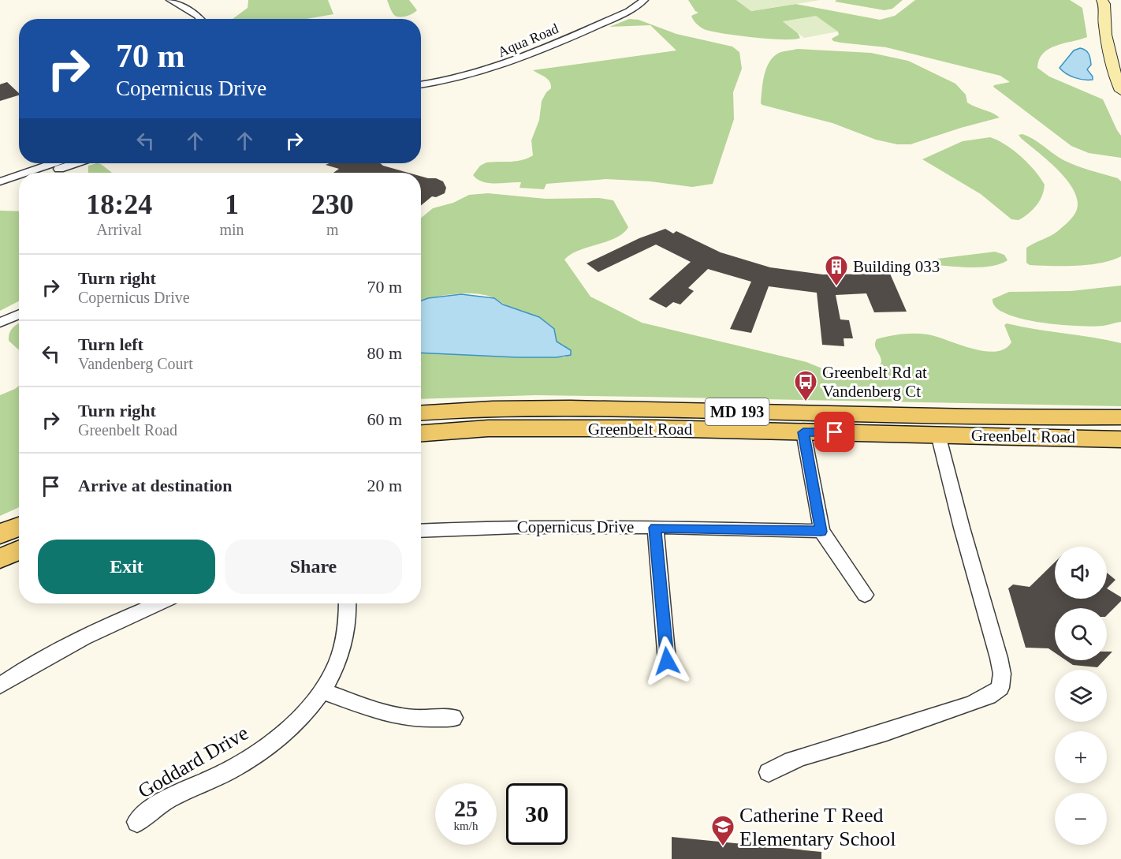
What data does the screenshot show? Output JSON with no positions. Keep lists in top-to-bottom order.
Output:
{
  "streets": {
    "main road": ["MD 193", "Greenbelt Road"],
    "street": ["Aqua Road", "Copernicus Drive", "Goddard Drive"]
  },
  "places": {
    "building": ["Building 033"],
    "bus stop": ["Greenbelt Rd at Vandenberg Ct"],
    "school or university": ["Catherine T Reed Elementary School"]
  },
  "page": {
    "turn": ["70 m", "Copernicus Drive"],
    "eta": [
      "18:24",
      "Arrival",
      "1",
      "min",
      "230",
      "m"
    ],
    "list": [
      {
        "name": "Turn right",
        "note": "Copernicus Drive",
        "value": "70 m"
      },
      {
        "name": "Turn left",
        "note": "Vandenberg Court",
        "value": "80 m"
      },
      {
        "name": "Turn right",
        "note": "Greenbelt Road",
        "value": "60 m"
      },
      {
        "name": "Arrive at destination",
        "value": "20 m"
      }
    ],
    "buttons": ["Exit", "Share"],
    "map_buttons": ["+", "−"],
    "speed": "25 km/h",
    "limit": "30"
  }
}
